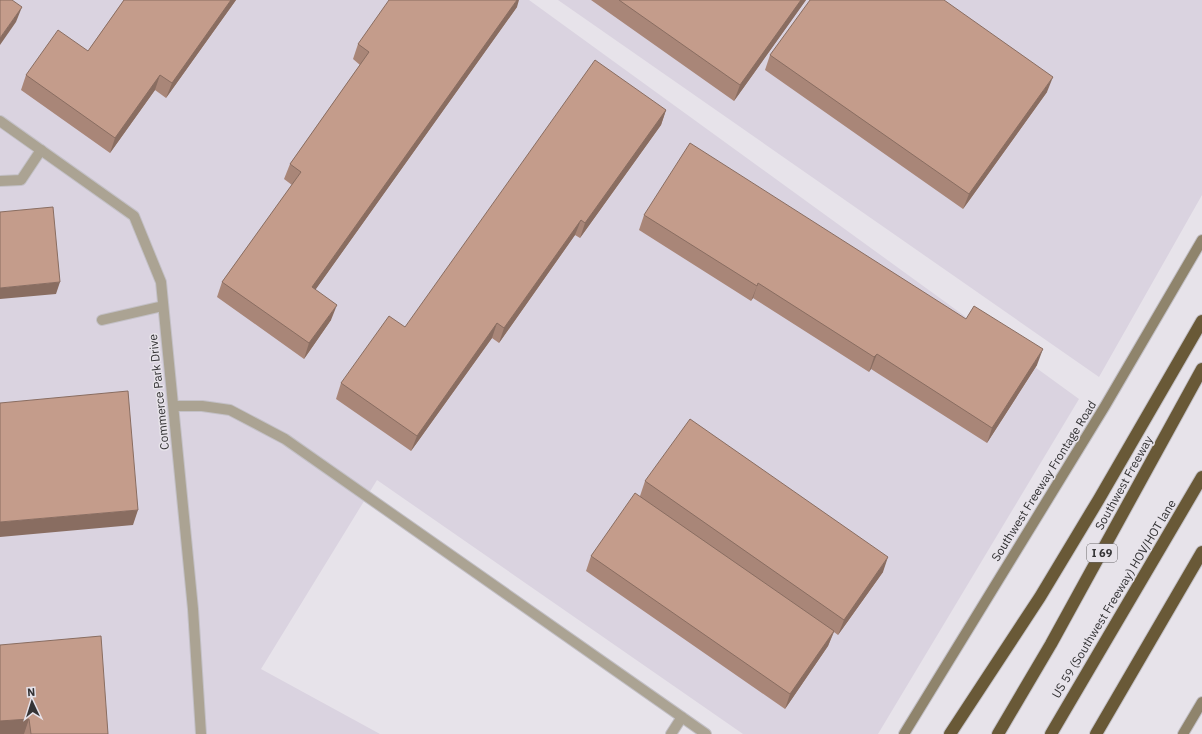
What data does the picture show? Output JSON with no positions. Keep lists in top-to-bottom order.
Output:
{
  "streets": {
    "highway": ["Southwest Freeway", "I 69", "US 59 (Southwest Freeway) HOV/HOT lane"],
    "main road": ["Southwest Freeway Frontage Road"],
    "street": ["Commerce Park Drive"]
  },
  "north": "top"
}
